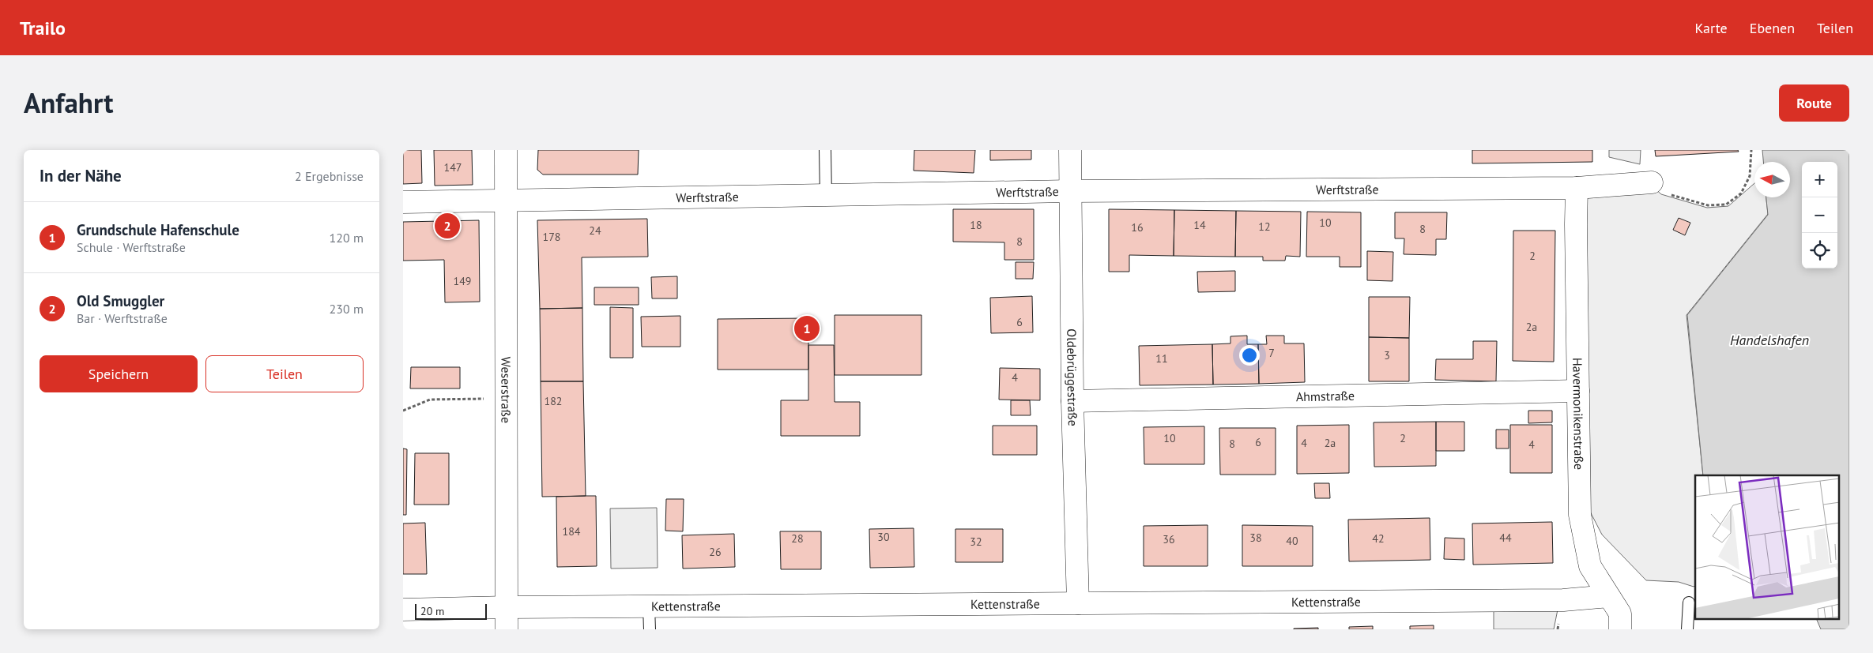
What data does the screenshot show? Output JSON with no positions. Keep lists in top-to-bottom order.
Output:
{
  "streets": {
    "street": [
      "Werftstraße",
      "Oldebrüggestraße",
      "Weserstraße",
      "Ahmstraße",
      "Havermonikenstraße",
      "Kettenstraße"
    ]
  },
  "crossings": [
    ["Werftstraße", "Oldebrüggestraße"],
    ["Werftstraße", "Weserstraße"],
    ["Werftstraße", "Havermonikenstraße"],
    ["Oldebrüggestraße", "Ahmstraße"],
    ["Oldebrüggestraße", "Kettenstraße"],
    ["Weserstraße", "Kettenstraße"],
    ["Ahmstraße", "Havermonikenstraße"],
    ["Havermonikenstraße", "Kettenstraße"]
  ],
  "water": ["Handelshafen"],
  "house_numbers": [
    "147",
    "10",
    "18",
    "14",
    "12",
    "16",
    "8",
    "24",
    "178",
    "8",
    "2",
    "149",
    "6",
    "2a",
    "7",
    "3",
    "11",
    "4",
    "182",
    "10",
    "2",
    "6",
    "4",
    "2a",
    "8",
    "4",
    "184",
    "30",
    "38",
    "44",
    "28",
    "42",
    "36",
    "40",
    "32",
    "26"
  ],
  "scale_bar": "20 m",
  "north": "left",
  "page": {
    "header": "Trailo",
    "nav": ["Karte", "Ebenen", "Teilen"],
    "title": "Anfahrt",
    "buttons": [
      "Route",
      ["Speichern", "Teilen"]
    ],
    "heading": ["In der Nähe", "2 Ergebnisse"],
    "map_buttons": ["+", "−"],
    "list": [
      {
        "mark": "1",
        "name": "Grundschule Hafenschule",
        "note": "Schule · Werftstraße",
        "value": "120 m"
      },
      {
        "mark": "2",
        "name": "Old Smuggler",
        "note": "Bar · Werftstraße",
        "value": "230 m"
      }
    ],
    "pins": ["2", "1"],
    "scale": "20 m"
  }
}
